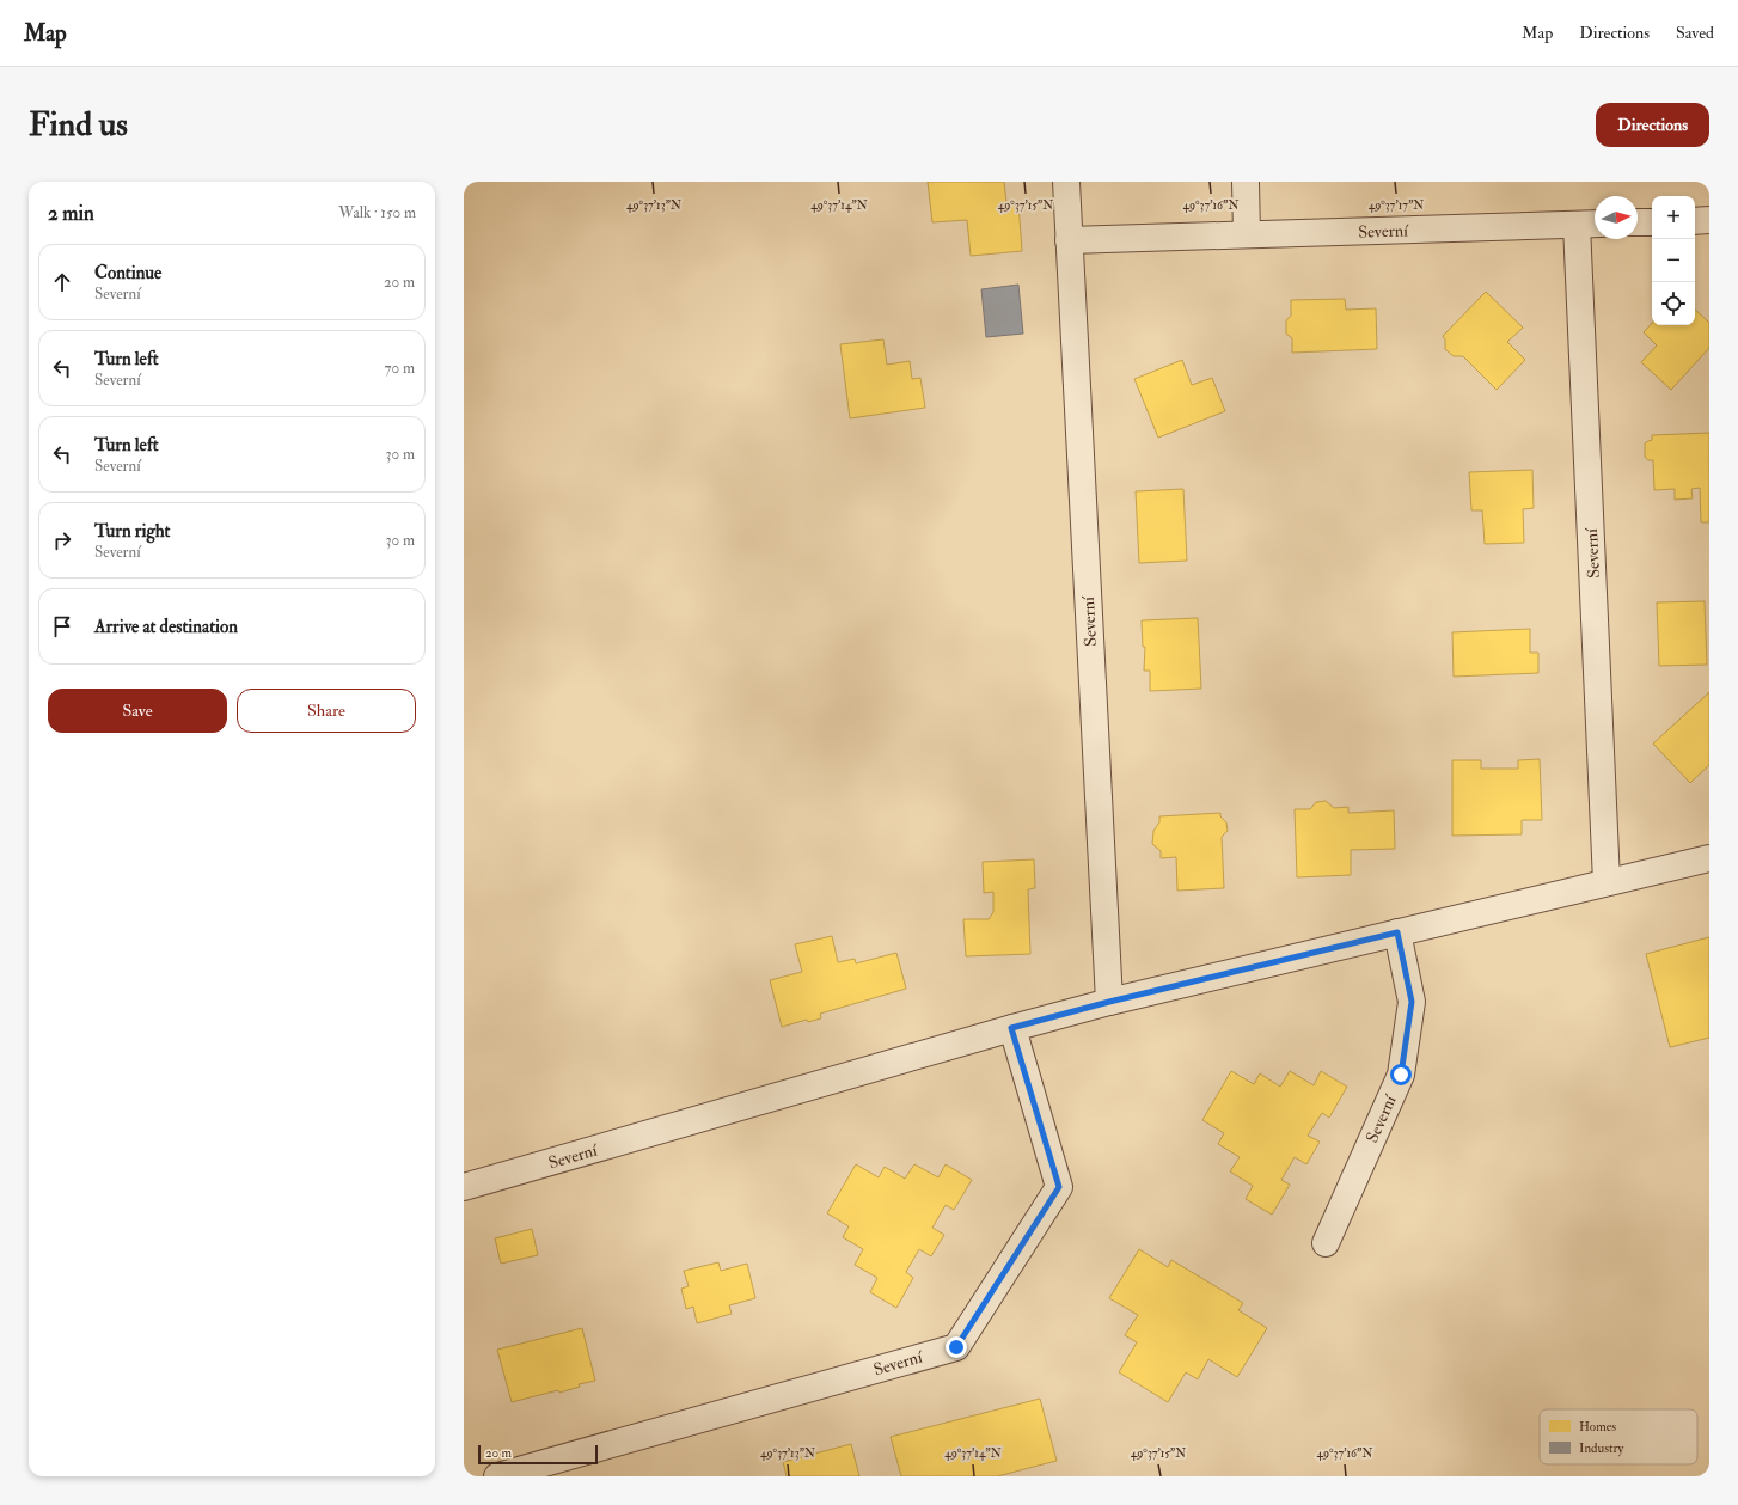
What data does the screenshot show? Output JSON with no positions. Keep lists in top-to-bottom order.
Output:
{
  "streets": {
    "street": ["Severní"]
  },
  "legend": ["Homes", "Industry"],
  "scale_bar": "20 m",
  "north": "right",
  "page": {
    "header": "Map",
    "nav": ["Map", "Directions", "Saved"],
    "buttons": [
      "Directions",
      ["Save", "Share"]
    ],
    "title": "Find us",
    "heading": ["2 min", "Walk · 150 m"],
    "map_buttons": ["+", "−"],
    "list": [
      ["Continue", "Severní", "20 m"],
      ["Turn left", "Severní", "70 m"],
      ["Turn left", "Severní", "30 m"],
      ["Turn right", "Severní", "30 m"],
      "Arrive at destination"
    ],
    "scale": "20 m"
  },
  "coordinates": [
    "49°37'13\"N",
    "49°37'14\"N",
    "49°37'15\"N",
    "49°37'16\"N",
    "49°37'17\"N"
  ]
}
